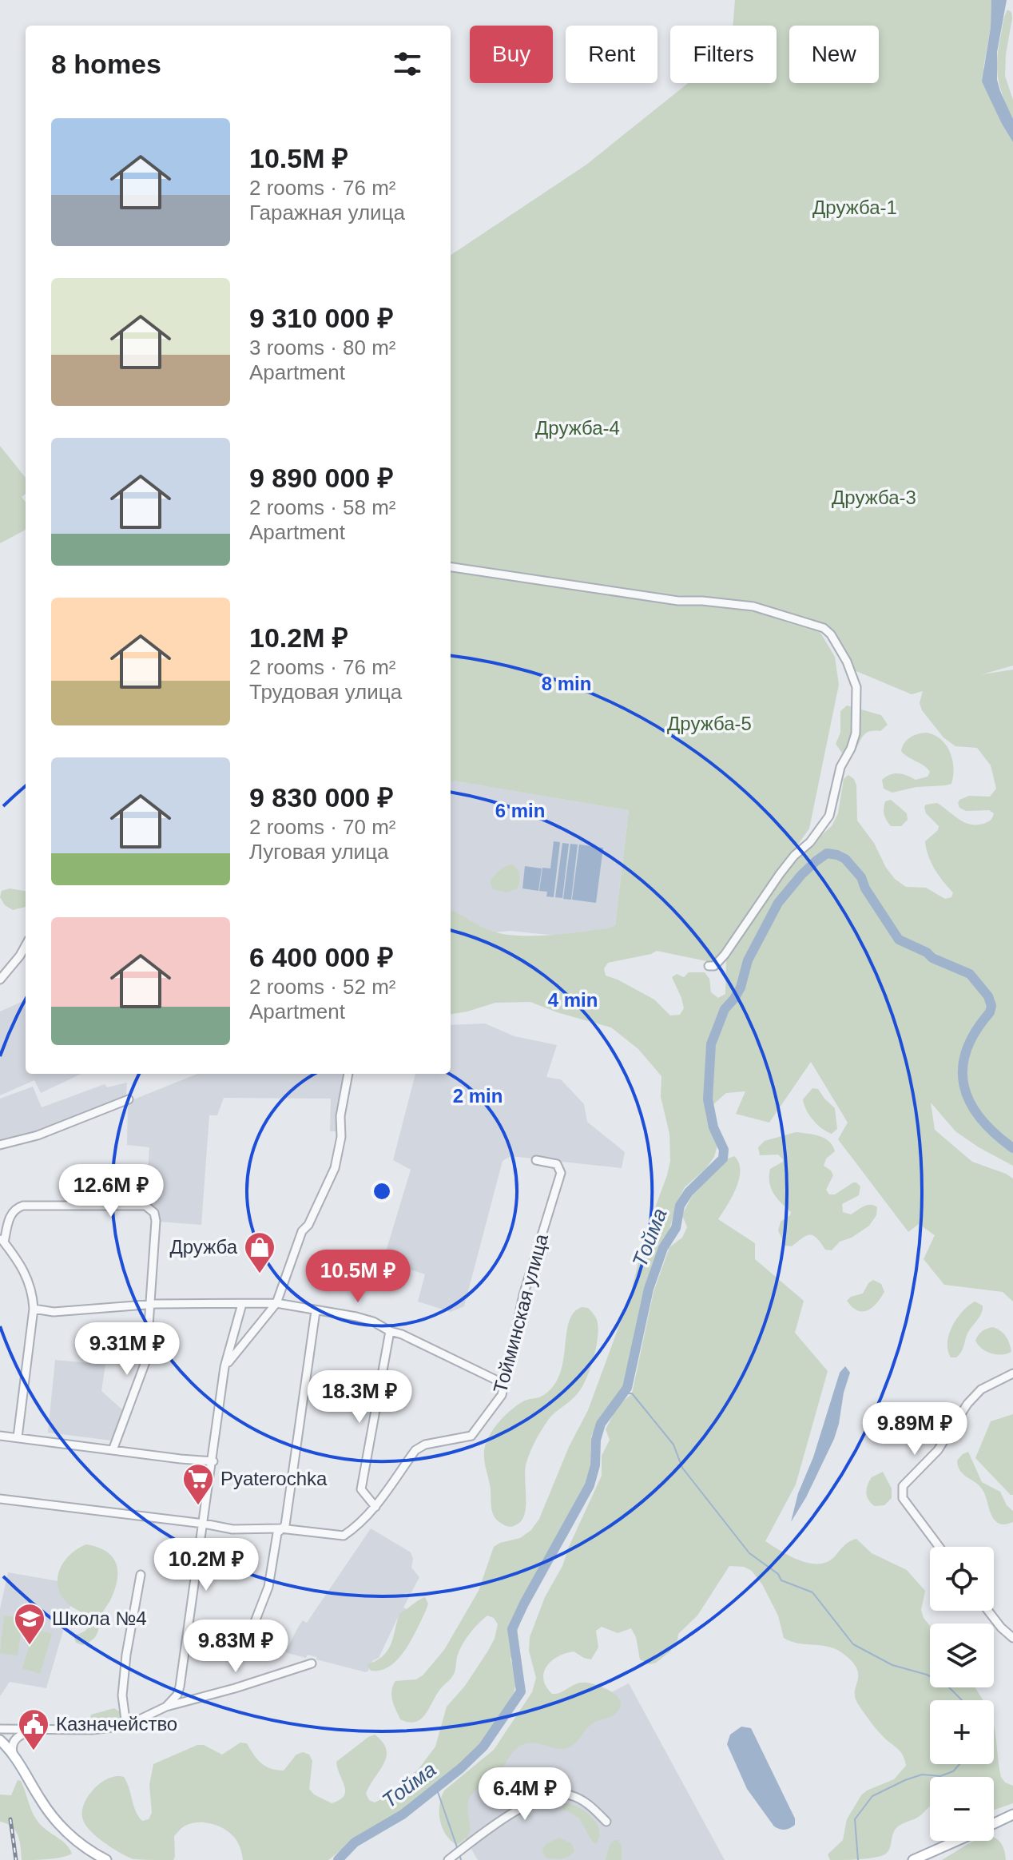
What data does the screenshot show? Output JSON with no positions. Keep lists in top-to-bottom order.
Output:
{
  "streets": {
    "street": ["Тойминская улица"]
  },
  "water": ["Тойма"],
  "parks": [
    "Дружба-1",
    "Дружба-4",
    "Дружба-3",
    "Дружба-5"
  ],
  "places": {
    "shop": ["Дружба"],
    "supermarket": ["Pyaterochka"],
    "school or university": ["Школа №4"],
    "public building": ["Казначейство"]
  },
  "page": {
    "chip": [
      "Buy",
      "Rent",
      "Filters",
      "New"
    ],
    "heading": "8 homes",
    "list": [
      {
        "name": "10.5M ₽",
        "note": "2 rooms · 76 m² · Гаражная улица"
      },
      {
        "name": "9 310 000 ₽",
        "note": "3 rooms · 80 m² · Apartment"
      },
      {
        "name": "9 890 000 ₽",
        "note": "2 rooms · 58 m² · Apartment"
      },
      {
        "name": "10.2M ₽",
        "note": "2 rooms · 76 m² · Трудовая улица"
      },
      {
        "name": "9 830 000 ₽",
        "note": "2 rooms · 70 m² · Луговая улица"
      },
      {
        "name": "6 400 000 ₽",
        "note": "2 rooms · 52 m² · Apartment"
      }
    ],
    "price": [
      "12.6M ₽",
      "10.5M ₽",
      "9.31M ₽",
      "18.3M ₽",
      "9.89M ₽",
      "10.2M ₽",
      "9.83M ₽",
      "6.4M ₽"
    ],
    "map_buttons": ["+", "−"]
  },
  "rings": [
    "8 min",
    "6 min",
    "4 min",
    "2 min"
  ]
}
